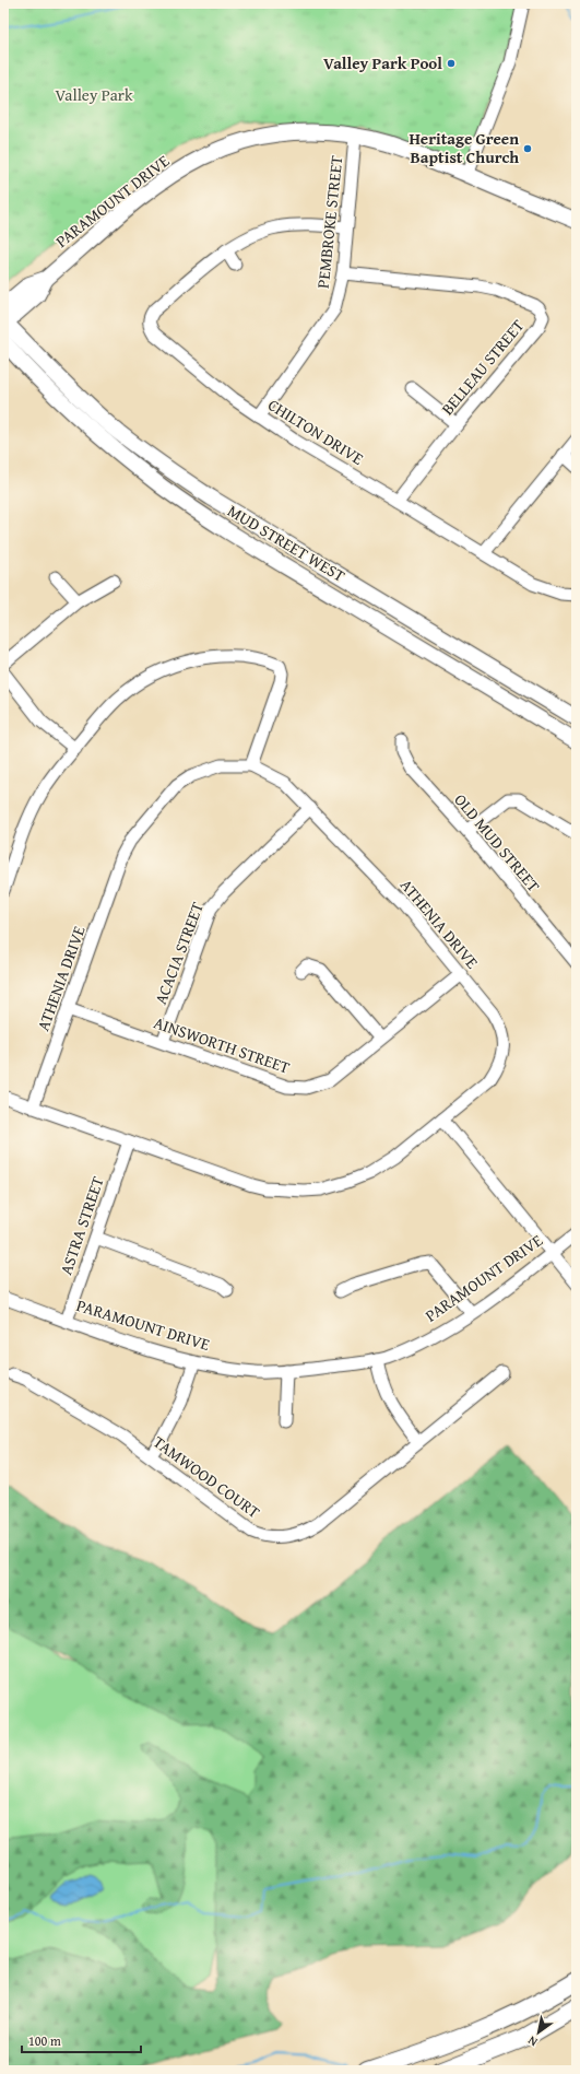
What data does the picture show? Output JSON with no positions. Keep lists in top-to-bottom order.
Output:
{
  "streets": {
    "main road": ["PARAMOUNT DRIVE", "MUD STREET WEST"],
    "street": [
      "PEMBROKE STREET",
      "BELLEAU STREET",
      "CHILTON DRIVE",
      "OLD MUD STREET",
      "ATHENIA DRIVE",
      "ACACIA STREET",
      "AINSWORTH STREET",
      "ASTRA STREET",
      "TAMWOOD COURT"
    ]
  },
  "crossings": [
    ["PARAMOUNT DRIVE", "PEMBROKE STREET"],
    ["PARAMOUNT DRIVE", "MUD STREET WEST"],
    ["PARAMOUNT DRIVE", "ASTRA STREET"],
    ["PEMBROKE STREET", "BELLEAU STREET"],
    ["PEMBROKE STREET", "CHILTON DRIVE"],
    ["BELLEAU STREET", "CHILTON DRIVE"],
    ["ATHENIA DRIVE", "ACACIA STREET"],
    ["ATHENIA DRIVE", "AINSWORTH STREET"],
    ["ATHENIA DRIVE", "ASTRA STREET"],
    ["ACACIA STREET", "AINSWORTH STREET"]
  ],
  "parks": ["Valley Park"],
  "places": ["Valley Park Pool", "Heritage Green Baptist Church"],
  "scale_bar": "100 m",
  "north": "bottom left"
}
